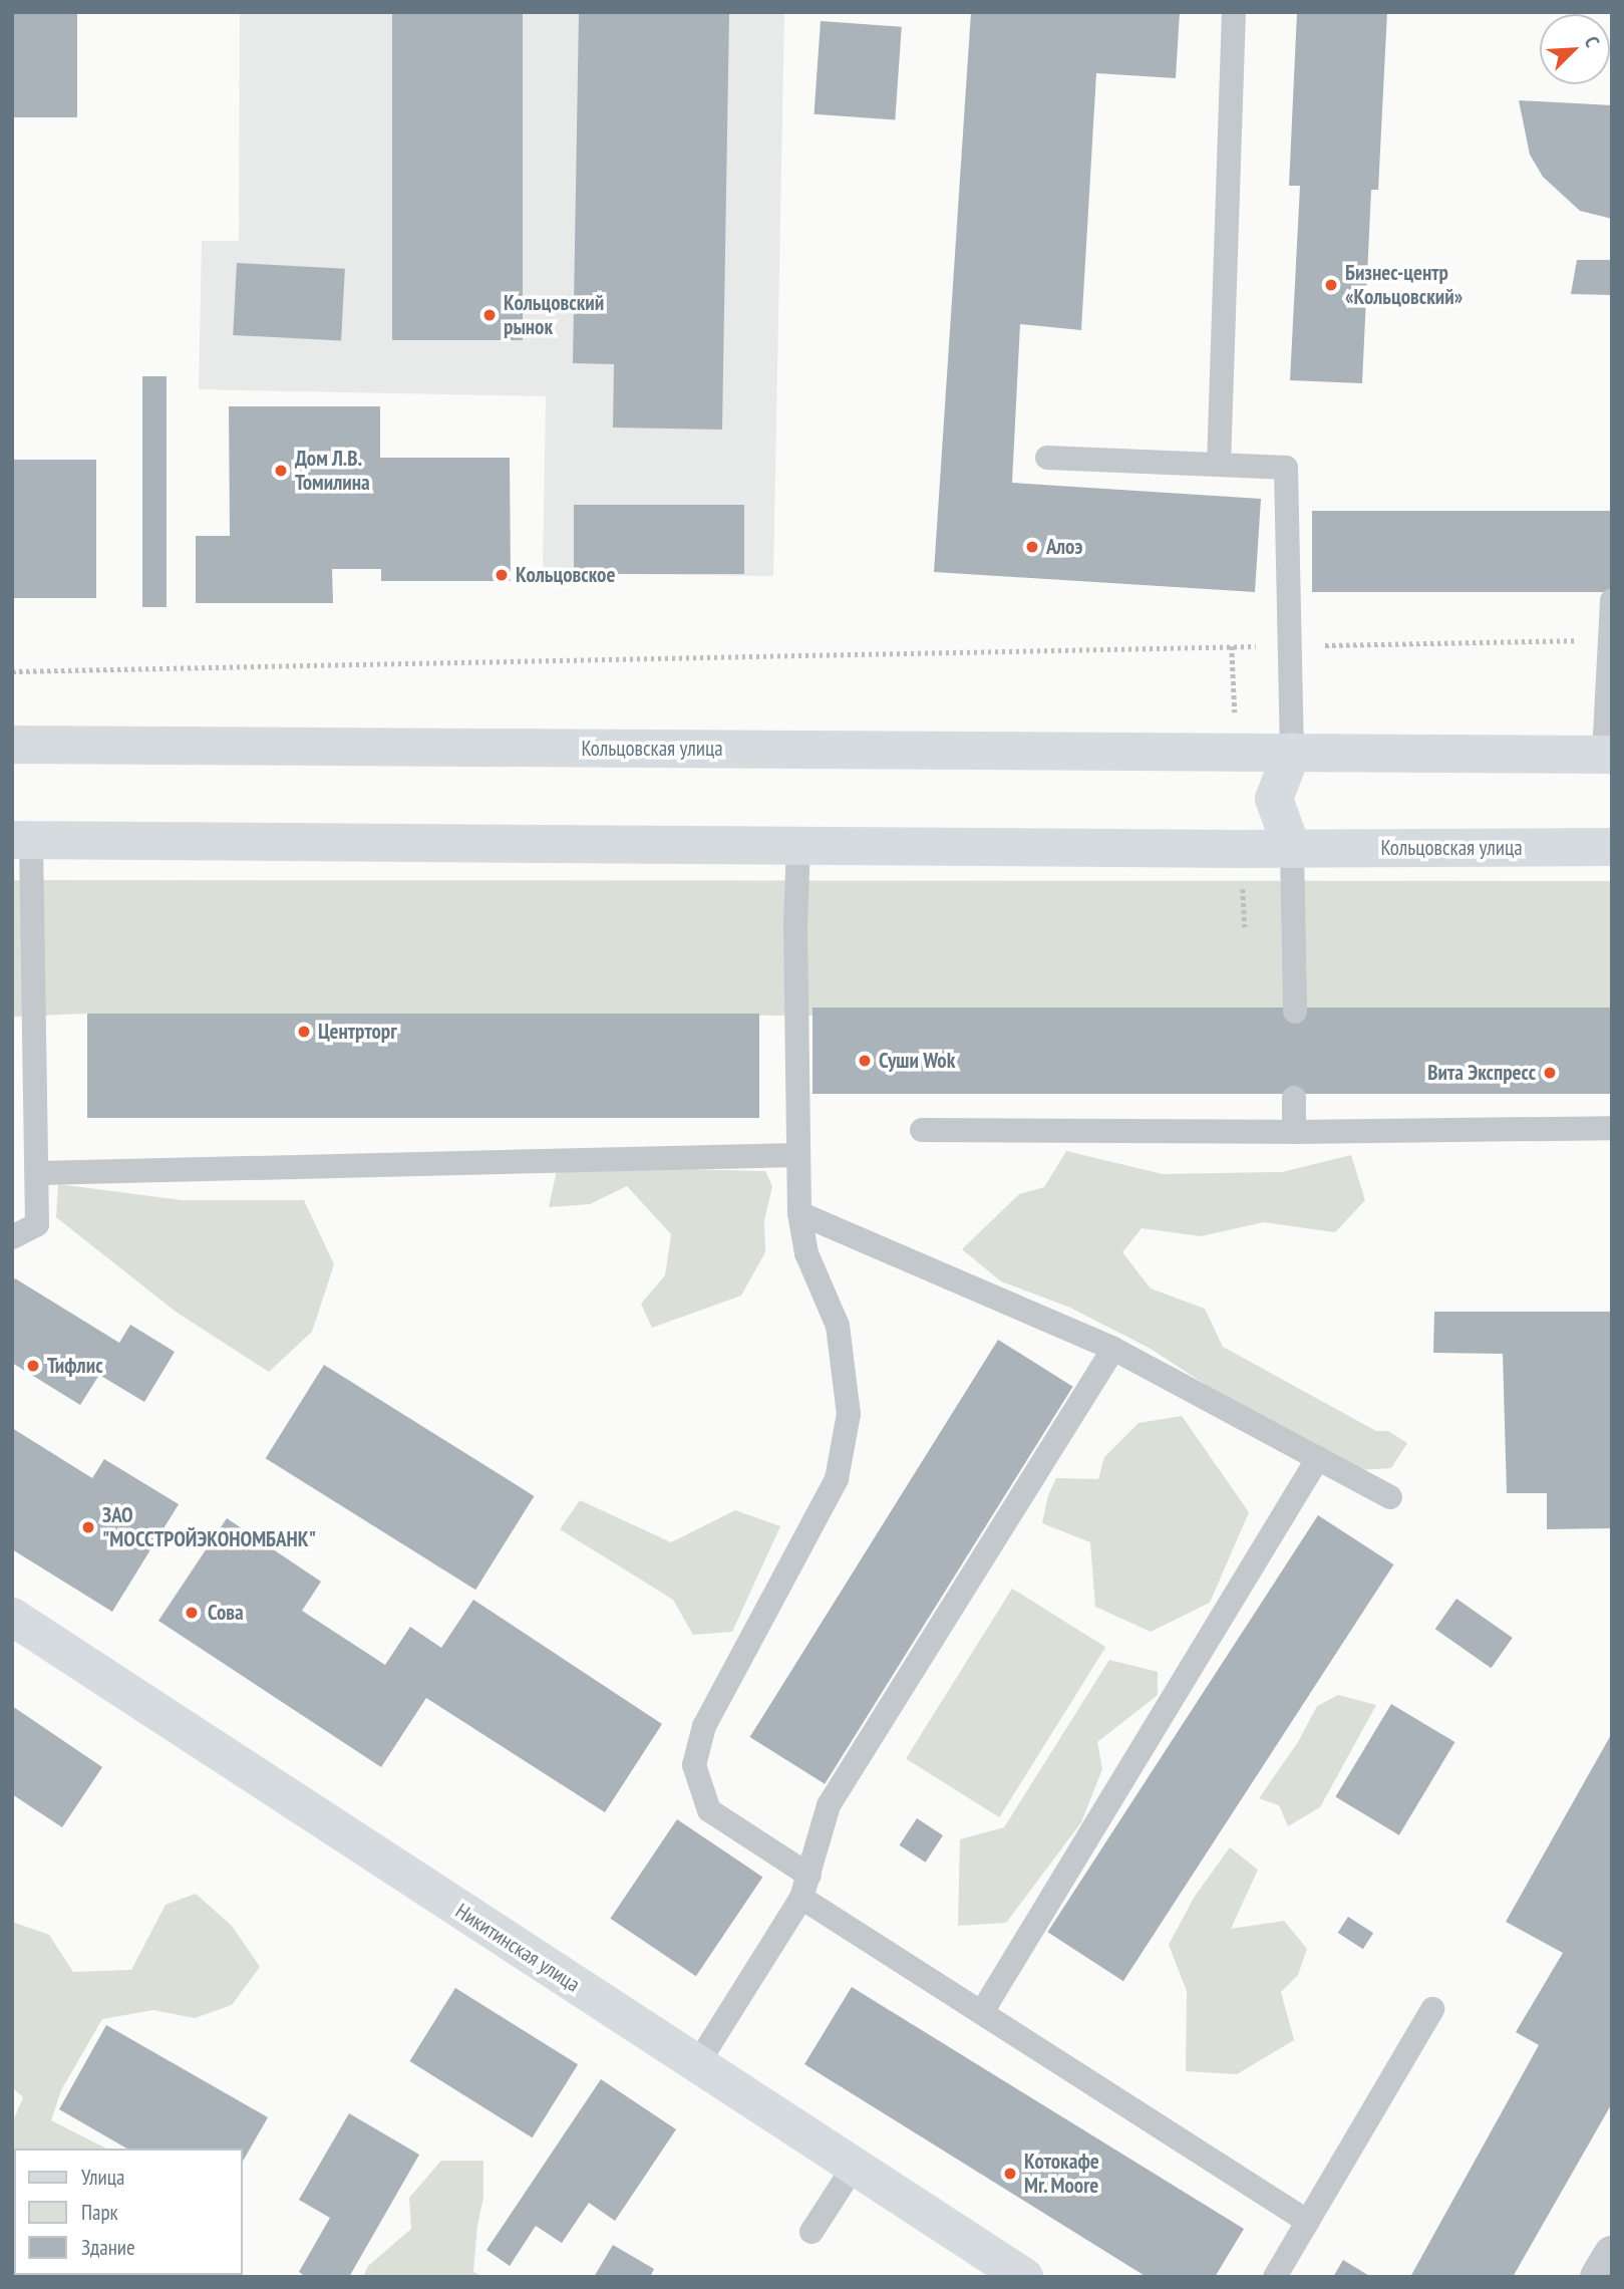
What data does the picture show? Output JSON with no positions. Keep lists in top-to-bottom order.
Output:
{
  "streets": {
    "main road": ["Кольцовская улица", "Никитинская улица"]
  },
  "places": [
    "Бизнес-центр «Кольцовский»",
    "Кольцовский рынок",
    "Дом Л.В. Томилина",
    "Алоэ",
    "Кольцовское",
    "Центрторг",
    "Суши Wok",
    "Вита Экспресс",
    "Тифлис",
    "ЗАО \"МОССТРОЙЭКОНОМБАНК\"",
    "Сова",
    "Котокафе Mr. Moore"
  ],
  "legend": ["Улица", "Парк", "Здание"],
  "north": "top right"
}
